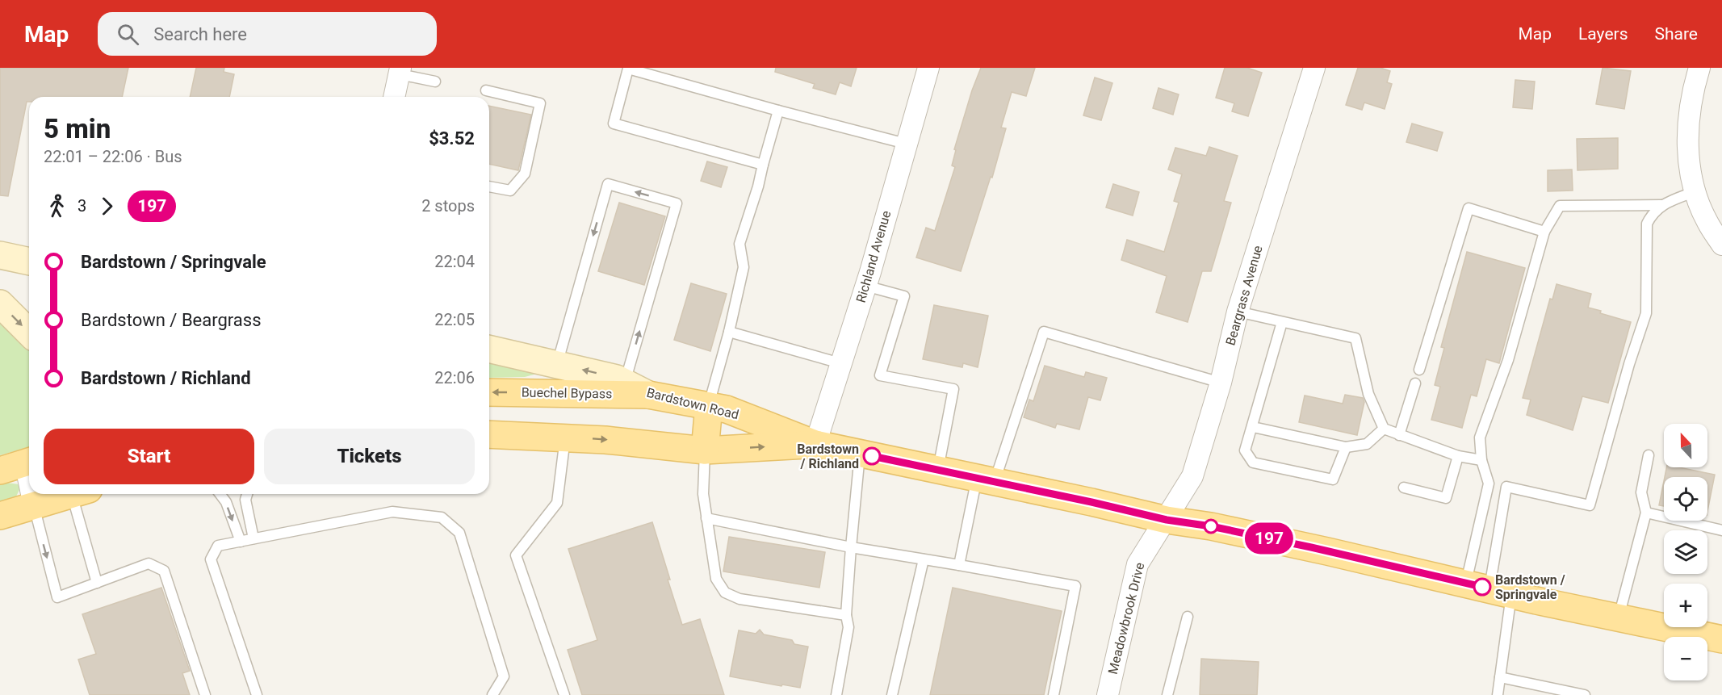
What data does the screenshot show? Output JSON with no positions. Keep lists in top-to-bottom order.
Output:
{
  "streets": {
    "main road": ["Buechel Bypass", "Bardstown Road"],
    "street": ["Richland Avenue", "Beargrass Avenue", "Meadowbrook Drive"]
  },
  "crossings": [
    ["Richland Avenue", "Bardstown Road"],
    ["Beargrass Avenue", "Bardstown Road"],
    ["Beargrass Avenue", "Meadowbrook Drive"],
    ["Buechel Bypass", "Bardstown Road"],
    ["Bardstown Road", "Meadowbrook Drive"]
  ],
  "one_way": ["Buechel Bypass"],
  "places": ["Bardstown / Richland", "Bardstown / Springvale"],
  "lines": ["bus line 197"],
  "north": "top",
  "page": {
    "header": "Map",
    "search": "Search here",
    "nav": ["Map", "Layers", "Share"],
    "on_map": "197",
    "heading": ["5 min", "22:01 – 22:06 · Bus", "$3.52"],
    "legs": ["3", "197", "2 stops"],
    "list": [
      {
        "name": "Bardstown / Springvale",
        "value": "22:04"
      },
      {
        "name": "Bardstown / Beargrass",
        "value": "22:05"
      },
      {
        "name": "Bardstown / Richland",
        "value": "22:06"
      }
    ],
    "buttons": ["Start", "Tickets"],
    "map_buttons": ["+", "−"]
  }
}
